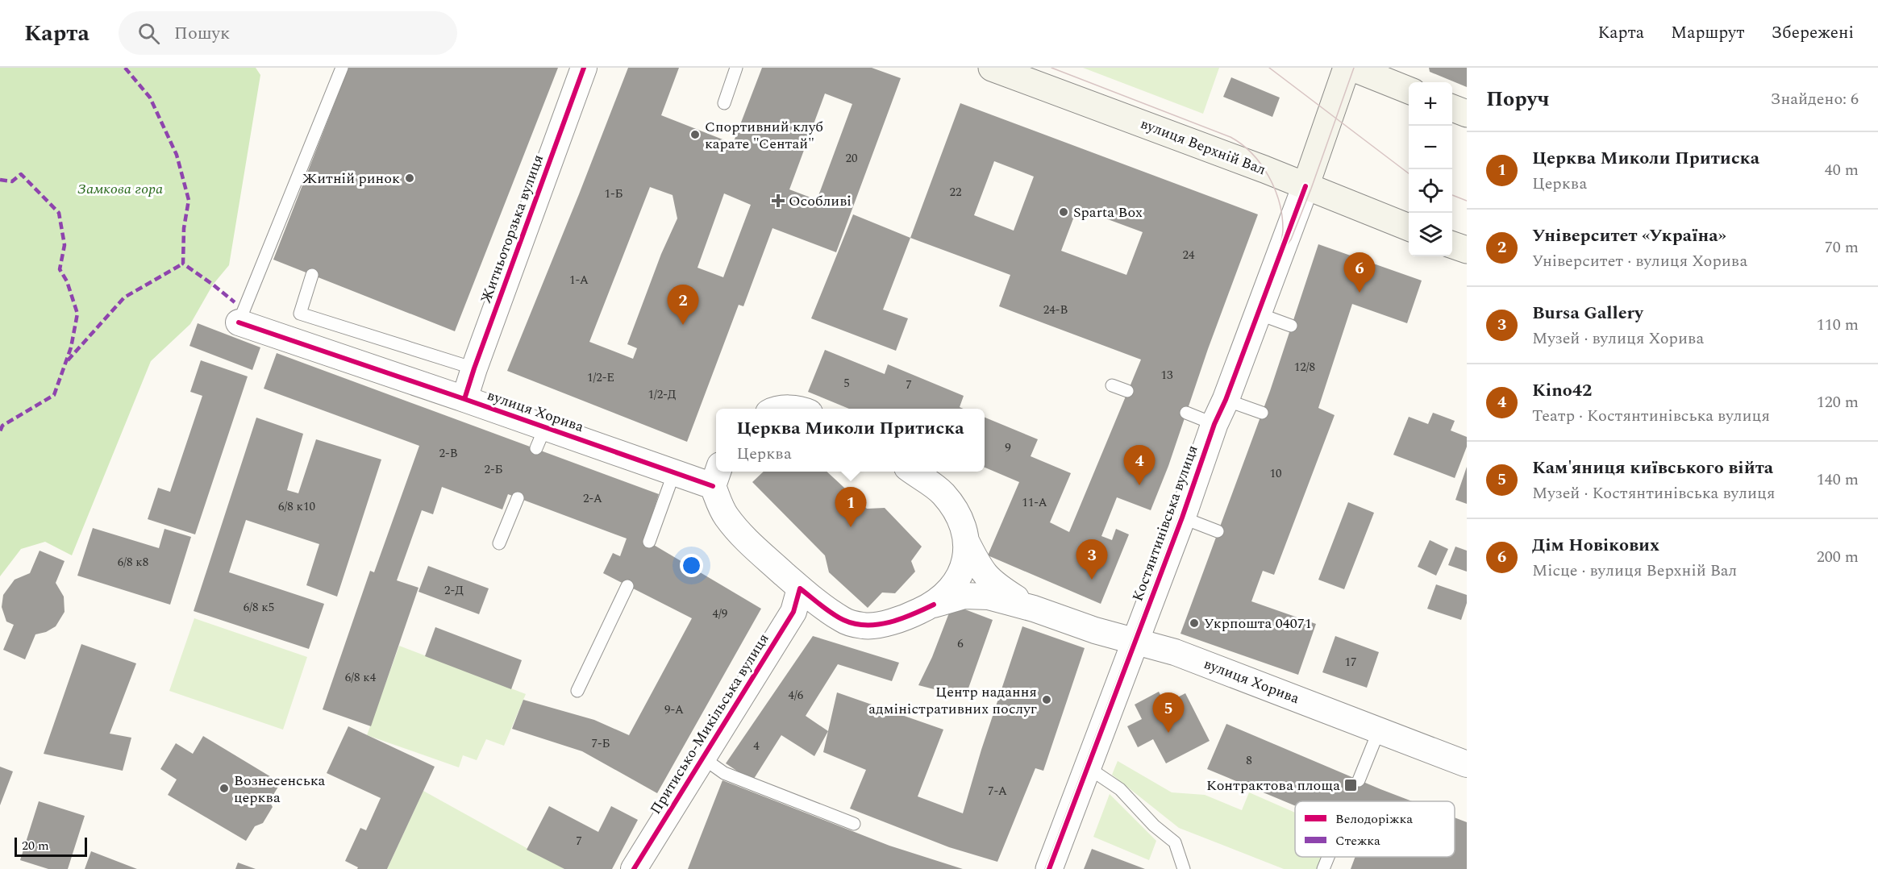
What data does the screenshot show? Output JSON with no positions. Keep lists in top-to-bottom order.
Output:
{
  "streets": {
    "main road": ["вулиця Верхній Вал", "Костянтинівська вулиця"],
    "street": ["Житньоторзька вулиця", "вулиця Хорива", "Притисько-Микільська вулиця"]
  },
  "crossings": [
    ["вулиця Верхній Вал", "Костянтинівська вулиця"],
    ["Житньоторзька вулиця", "вулиця Хорива"],
    ["вулиця Хорива", "Костянтинівська вулиця"]
  ],
  "parks": ["Замкова гора"],
  "places": {
    "other": [
      "Спортивний клуб карате \"Сентай\"",
      "Житній ринок",
      "Sparta Box",
      "Укрпошта 04071",
      "Центр надання адміністративних послуг",
      "Вознесенська церква"
    ],
    "health": ["Особливі"],
    "transit": ["Контрактова площа"]
  },
  "house_numbers": [
    "20",
    "22",
    "1-Б",
    "24",
    "1-А",
    "24-В",
    "12/8",
    "13",
    "1/2-Е",
    "5",
    "7",
    "1/2-Д",
    "9",
    "2-В",
    "2-Б",
    "10",
    "2-А",
    "11-А",
    "6/8 к10",
    "6/8 к8",
    "2-Д",
    "6/8 к5",
    "4/9",
    "6",
    "17",
    "6/8 к4",
    "4/6",
    "9-А",
    "7-Б",
    "4",
    "8",
    "7-А",
    "7"
  ],
  "legend": ["Велодоріжка", "Стежка"],
  "scale_bar": "20 m",
  "page": {
    "header": "Карта",
    "search": "Пошук",
    "nav": ["Карта", "Маршрут", "Збережені"],
    "heading": ["Поруч", "Знайдено: 6"],
    "map_buttons": ["+", "−"],
    "list": [
      {
        "mark": "1",
        "name": "Церква Миколи Притиска",
        "note": "Церква",
        "value": "40 m"
      },
      {
        "mark": "2",
        "name": "Університет «Україна»",
        "note": "Університет · вулиця Хорива",
        "value": "70 m"
      },
      {
        "mark": "3",
        "name": "Bursa Gallery",
        "note": "Музей · вулиця Хорива",
        "value": "110 m"
      },
      {
        "mark": "4",
        "name": "Kino42",
        "note": "Театр · Костянтинівська вулиця",
        "value": "120 m"
      },
      {
        "mark": "5",
        "name": "Кам'яниця київського війта",
        "note": "Музей · Костянтинівська вулиця",
        "value": "140 m"
      },
      {
        "mark": "6",
        "name": "Дім Новікових",
        "note": "Місце · вулиця Верхній Вал",
        "value": "200 m"
      }
    ],
    "pins": [
      "6",
      "2",
      "4",
      "1",
      "3",
      "5"
    ],
    "popup": ["Церква Миколи Притиска", "Церква"],
    "scale": "20 m"
  }
}
